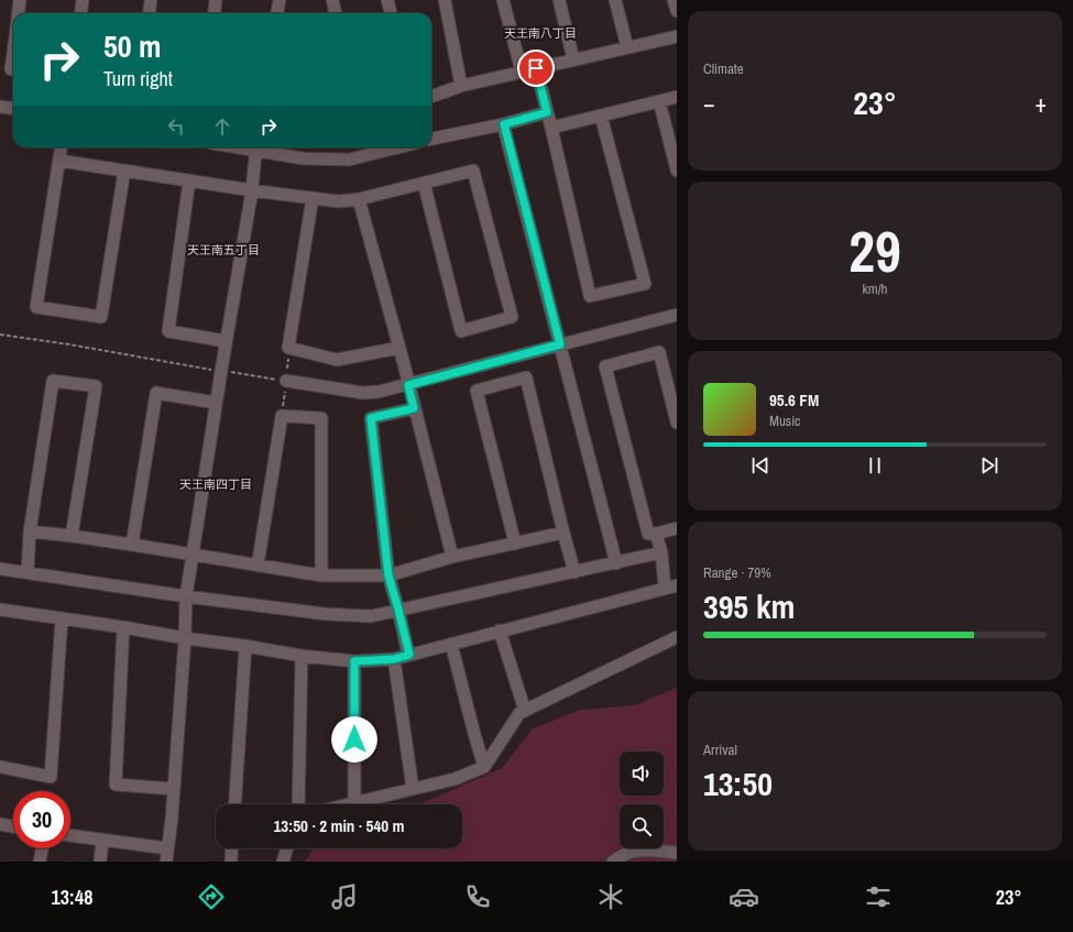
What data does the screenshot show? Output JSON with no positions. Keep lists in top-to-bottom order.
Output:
{
  "districts": ["天王南八丁目", "天王南五丁目", "天王南四丁目"],
  "page": {
    "tile": [
      "Climate",
      ["29", "km/h"],
      ["Range · 79%", "395 km"],
      ["Arrival", "13:50"]
    ],
    "turn": ["50 m", "Turn right"],
    "heat": ["−", "23°", "+"],
    "song": ["95.6 FM", "Music"],
    "limit": "30",
    "trip": "13:50 · 2 min · 540 m",
    "tabs": ["13:48", "23°"]
  }
}
